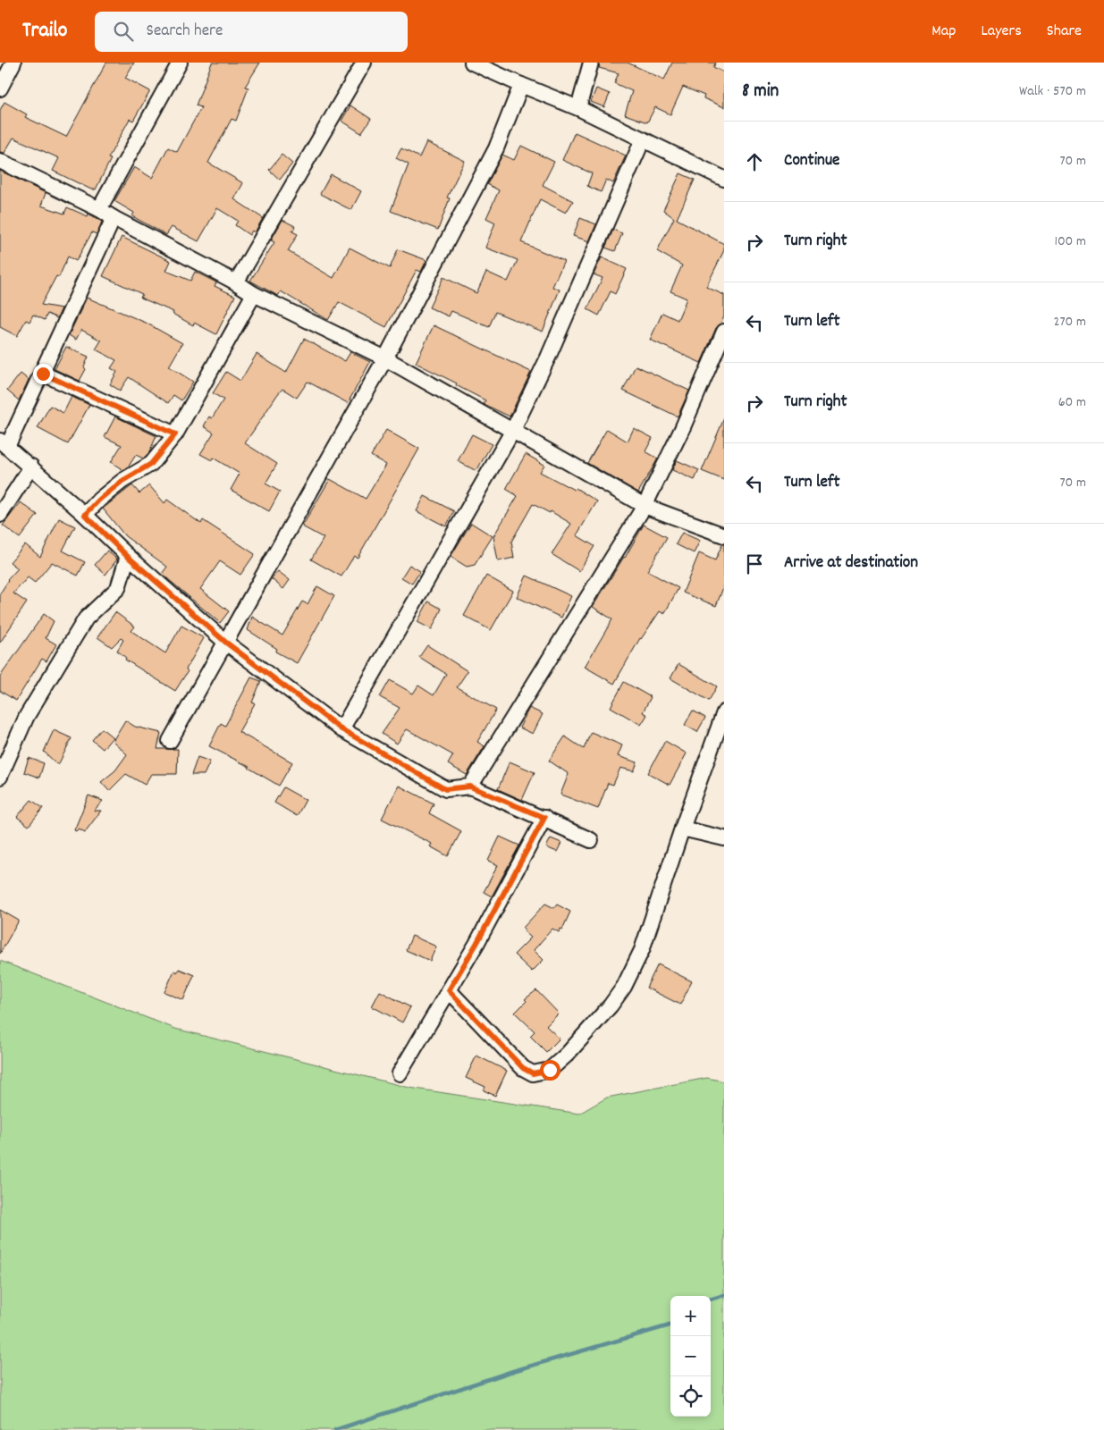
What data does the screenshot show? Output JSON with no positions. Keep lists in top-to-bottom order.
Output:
{
  "page": {
    "header": "Trailo",
    "search": "Search here",
    "nav": ["Map", "Layers", "Share"],
    "heading": ["8 min", "Walk · 570 m"],
    "list": [
      ["Continue", "70 m"],
      ["Turn right", "100 m"],
      ["Turn left", "270 m"],
      ["Turn right", "60 m"],
      ["Turn left", "70 m"],
      "Arrive at destination"
    ],
    "map_buttons": ["+", "−"]
  }
}
